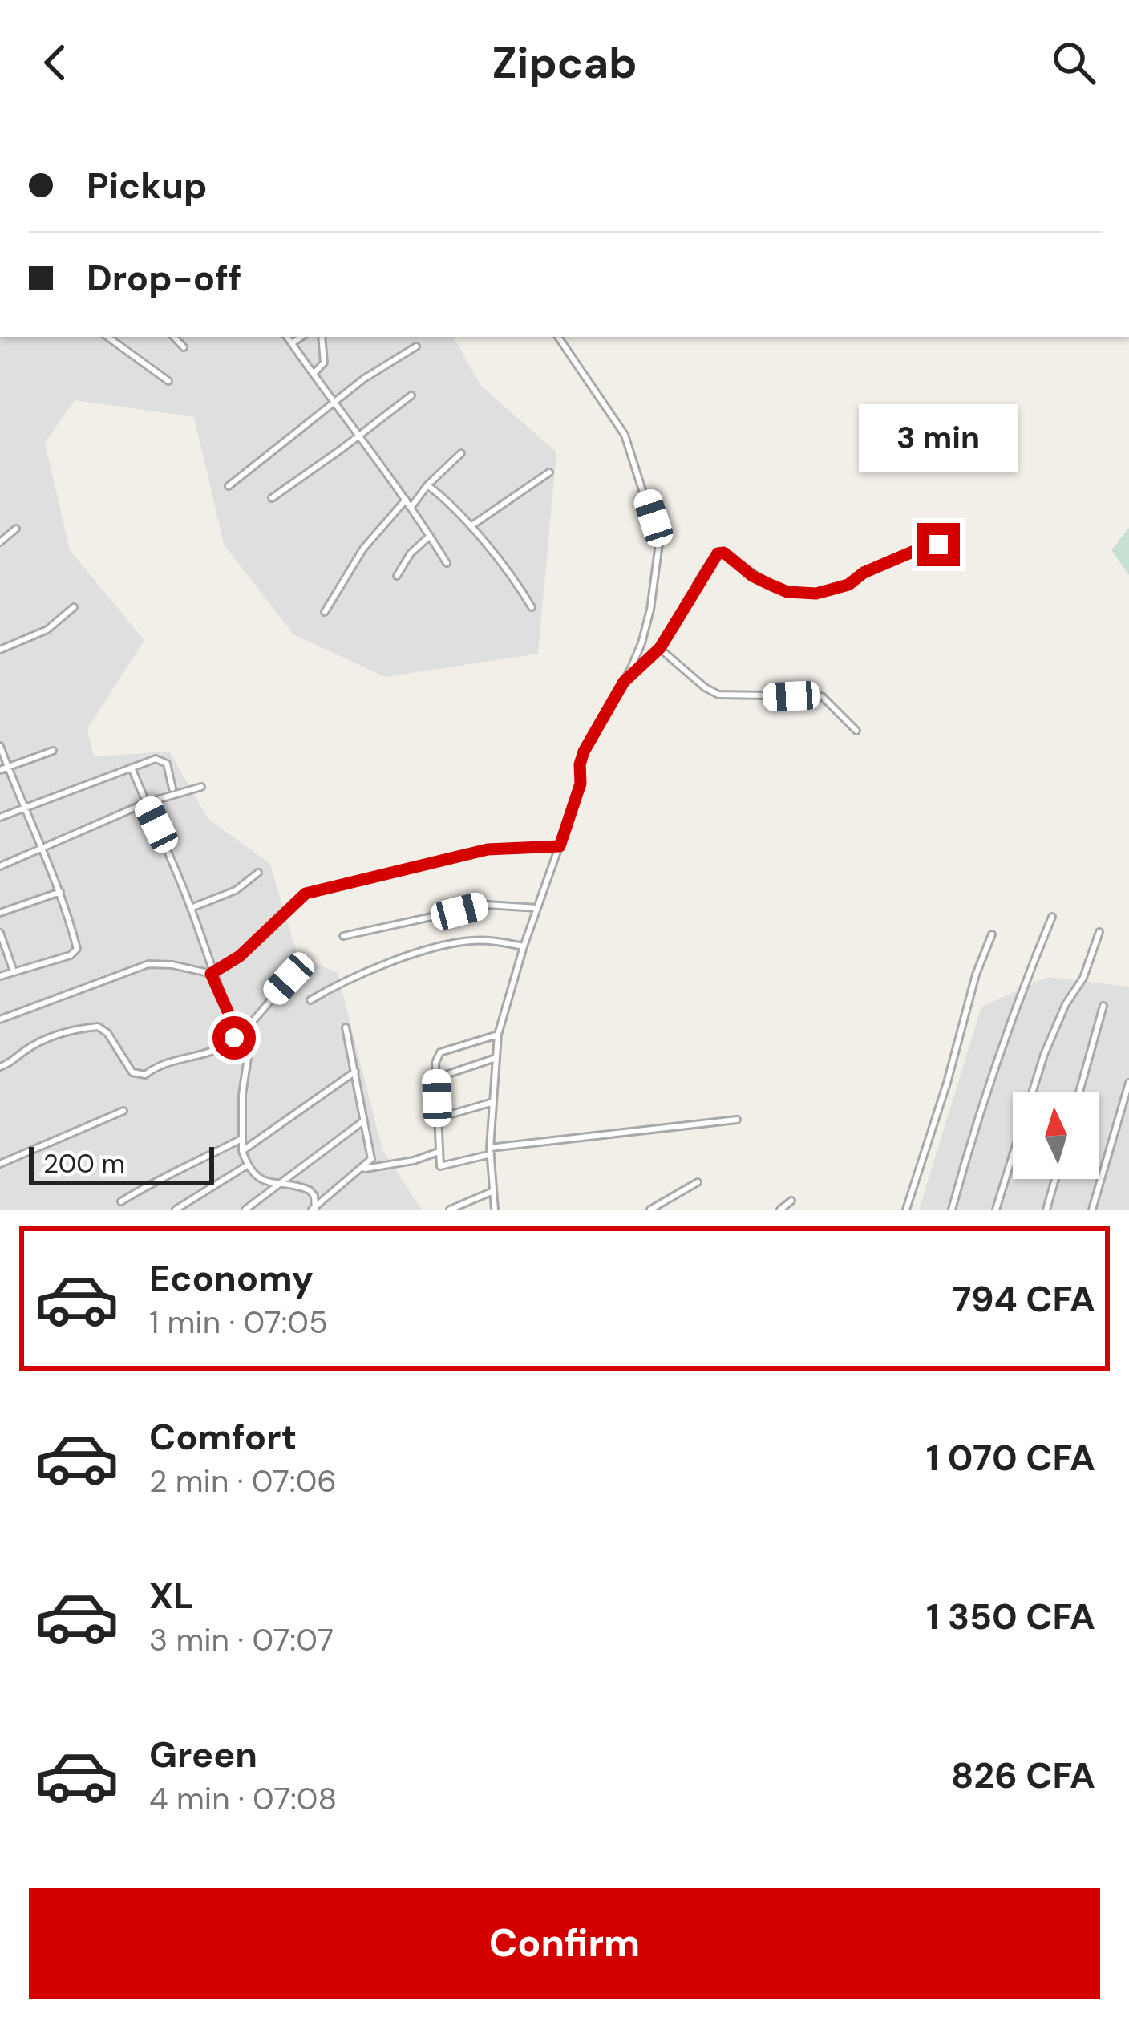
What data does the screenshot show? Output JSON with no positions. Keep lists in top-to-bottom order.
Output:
{
  "scale_bar": "200 m",
  "north": "top",
  "page": {
    "header": "Zipcab",
    "banner": ["Pickup", "Drop-off"],
    "bubble": "3 min",
    "scale": "200 m",
    "list": [
      {
        "name": "Economy",
        "note": "1 min · 07:05",
        "value": "794 CFA"
      },
      {
        "name": "Comfort",
        "note": "2 min · 07:06",
        "value": "1 070 CFA"
      },
      {
        "name": "XL",
        "note": "3 min · 07:07",
        "value": "1 350 CFA"
      },
      {
        "name": "Green",
        "note": "4 min · 07:08",
        "value": "826 CFA"
      }
    ],
    "buttons": "Confirm"
  }
}
